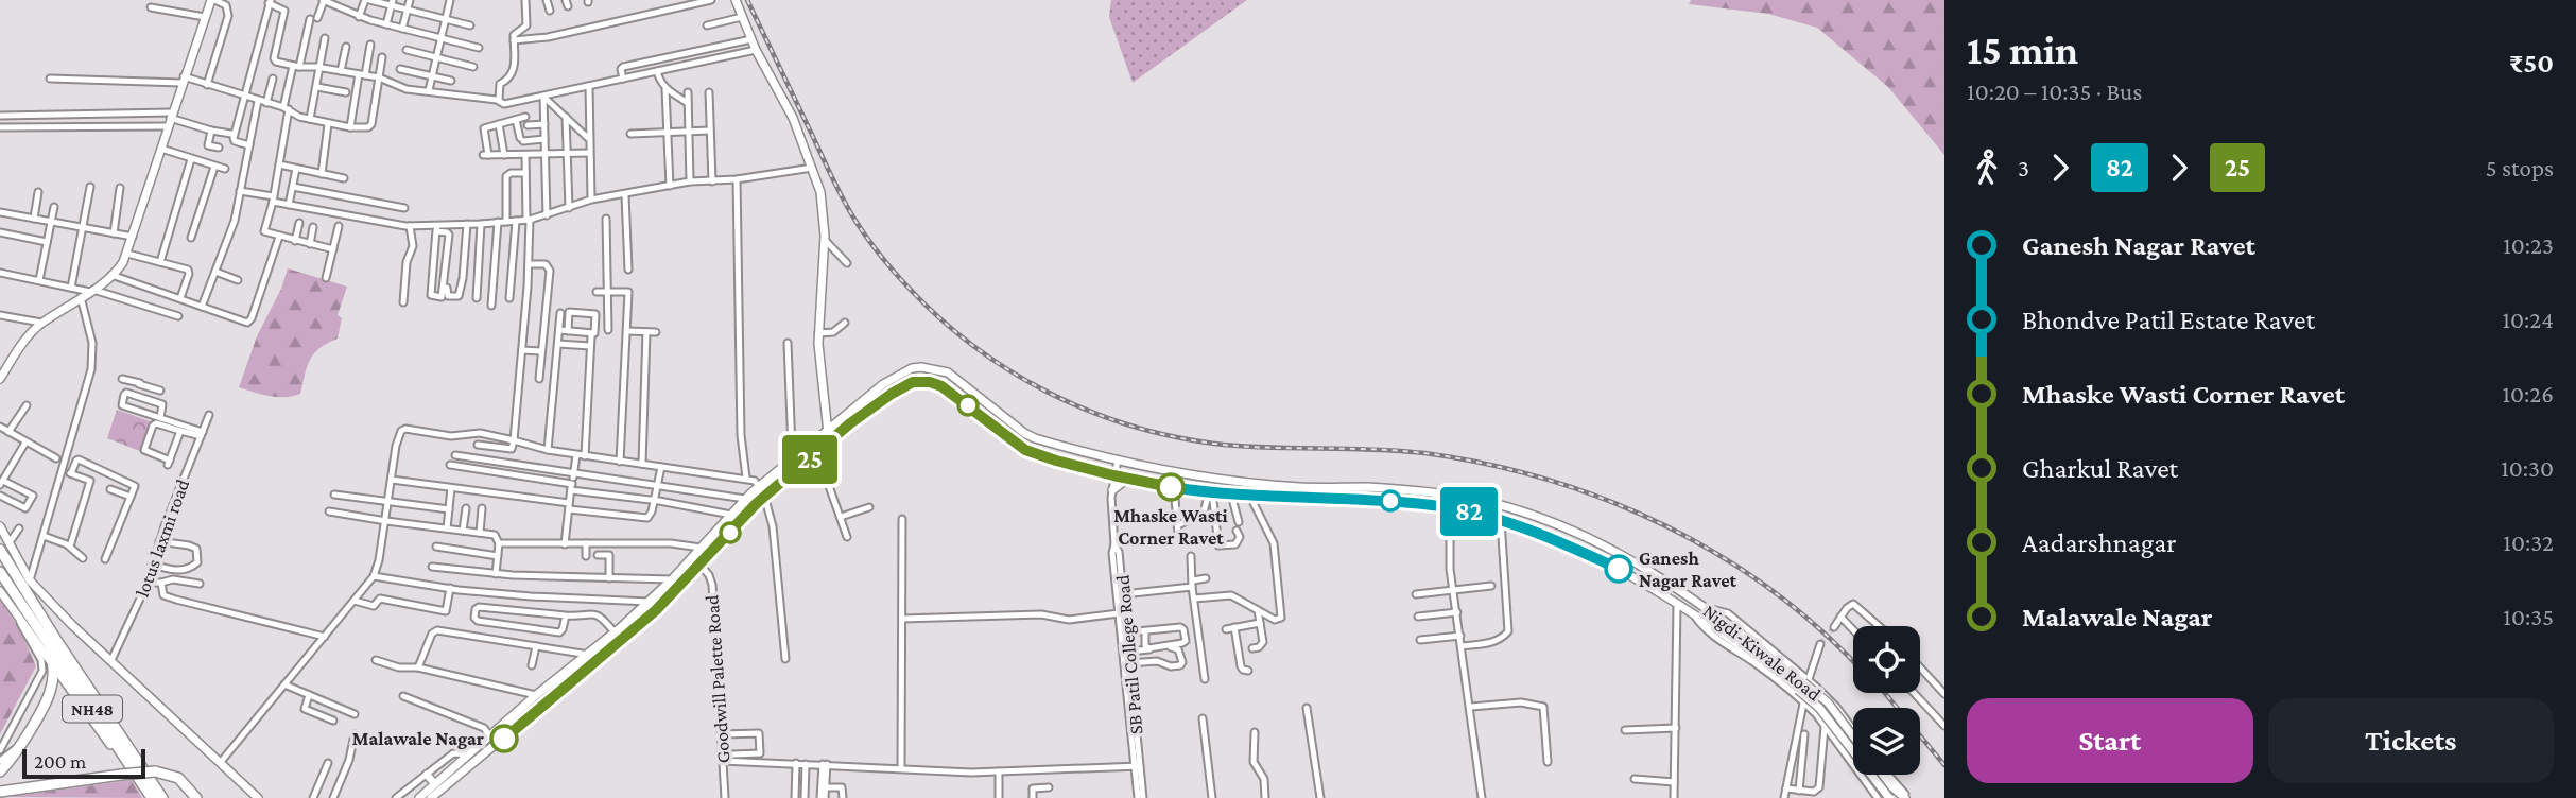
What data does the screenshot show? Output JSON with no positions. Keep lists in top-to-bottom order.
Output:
{
  "streets": {
    "highway": ["NH48"],
    "main road": ["Nigdi-Kiwale Road"],
    "street": ["lotus laxmi road", "SB Patil College Road", "Goodwill Palette Road"]
  },
  "places": ["Mhaske Wasti Corner Ravet", "Ganesh Nagar Ravet", "Malawale Nagar"],
  "lines": ["bus line 25", "bus line 82"],
  "scale_bar": "200 m",
  "page": {
    "on_map": ["82", "25"],
    "heading": ["15 min", "10:20 – 10:35 · Bus", "₹50"],
    "legs": [
      "3",
      "82",
      "25",
      "5 stops"
    ],
    "list": [
      {
        "name": "Ganesh Nagar Ravet",
        "value": "10:23"
      },
      {
        "name": "Bhondve Patil Estate Ravet",
        "value": "10:24"
      },
      {
        "name": "Mhaske Wasti Corner Ravet",
        "value": "10:26"
      },
      {
        "name": "Gharkul Ravet",
        "value": "10:30"
      },
      {
        "name": "Aadarshnagar",
        "value": "10:32"
      },
      {
        "name": "Malawale Nagar",
        "value": "10:35"
      }
    ],
    "buttons": ["Start", "Tickets"],
    "scale": "200 m"
  }
}
